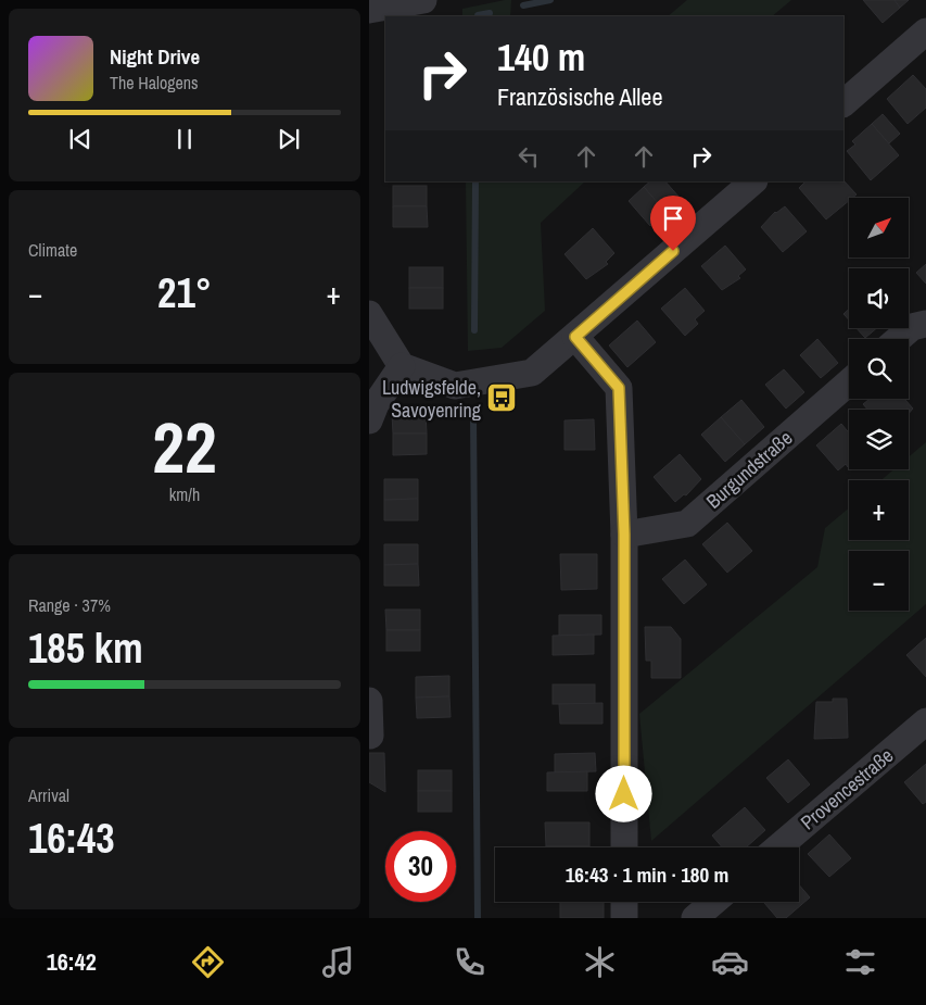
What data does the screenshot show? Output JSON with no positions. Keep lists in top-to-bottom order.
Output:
{
  "streets": {
    "street": ["Burgundstraße", "Provencestraße"]
  },
  "places": {
    "bus stop": ["Ludwigsfelde, Savoyenring"]
  },
  "north": "top right",
  "page": {
    "turn": ["140 m", "Französische Allee"],
    "song": ["Night Drive", "The Halogens"],
    "tile": [
      "Climate",
      ["22", "km/h"],
      ["Range · 37%", "185 km"],
      ["Arrival", "16:43"]
    ],
    "map_buttons": ["+", "−"],
    "heat": ["−", "21°", "+"],
    "limit": "30",
    "trip": "16:43 · 1 min · 180 m",
    "tabs": "16:42"
  }
}
